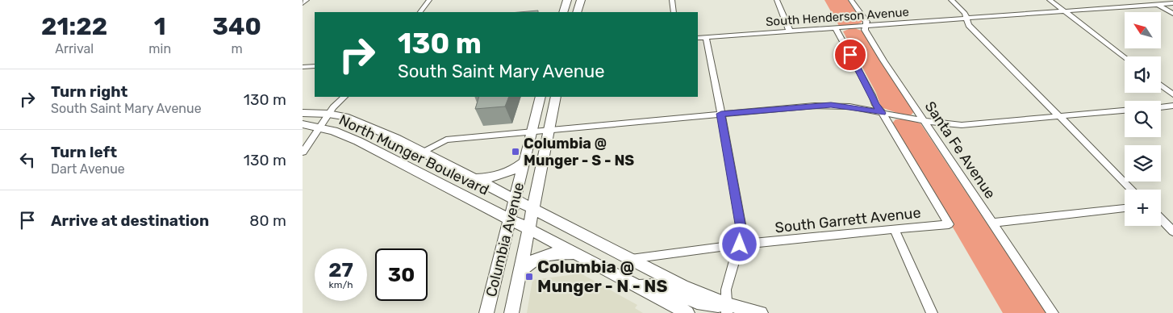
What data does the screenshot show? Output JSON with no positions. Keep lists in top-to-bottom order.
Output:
{
  "streets": {
    "main road": ["North Munger Boulevard", "Columbia Avenue"],
    "street": ["South Henderson Avenue", "Santa Fe Avenue", "South Garrett Avenue"]
  },
  "crossings": [
    ["South Henderson Avenue", "Santa Fe Avenue"],
    ["North Munger Boulevard", "South Garrett Avenue"],
    ["North Munger Boulevard", "Columbia Avenue"]
  ],
  "places": {
    "transit": ["Columbia @ Munger - S - NS", "Columbia @ Munger - N - NS"]
  },
  "north": "top left",
  "page": {
    "eta": [
      "21:22",
      "Arrival",
      "1",
      "min",
      "340",
      "m"
    ],
    "map_buttons": "+",
    "turn": ["130 m", "South Saint Mary Avenue"],
    "list": [
      {
        "name": "Turn right",
        "note": "South Saint Mary Avenue",
        "value": "130 m"
      },
      {
        "name": "Turn left",
        "note": "Dart Avenue",
        "value": "130 m"
      },
      {
        "name": "Arrive at destination",
        "value": "80 m"
      }
    ],
    "speed": "27 km/h",
    "limit": "30"
  }
}
